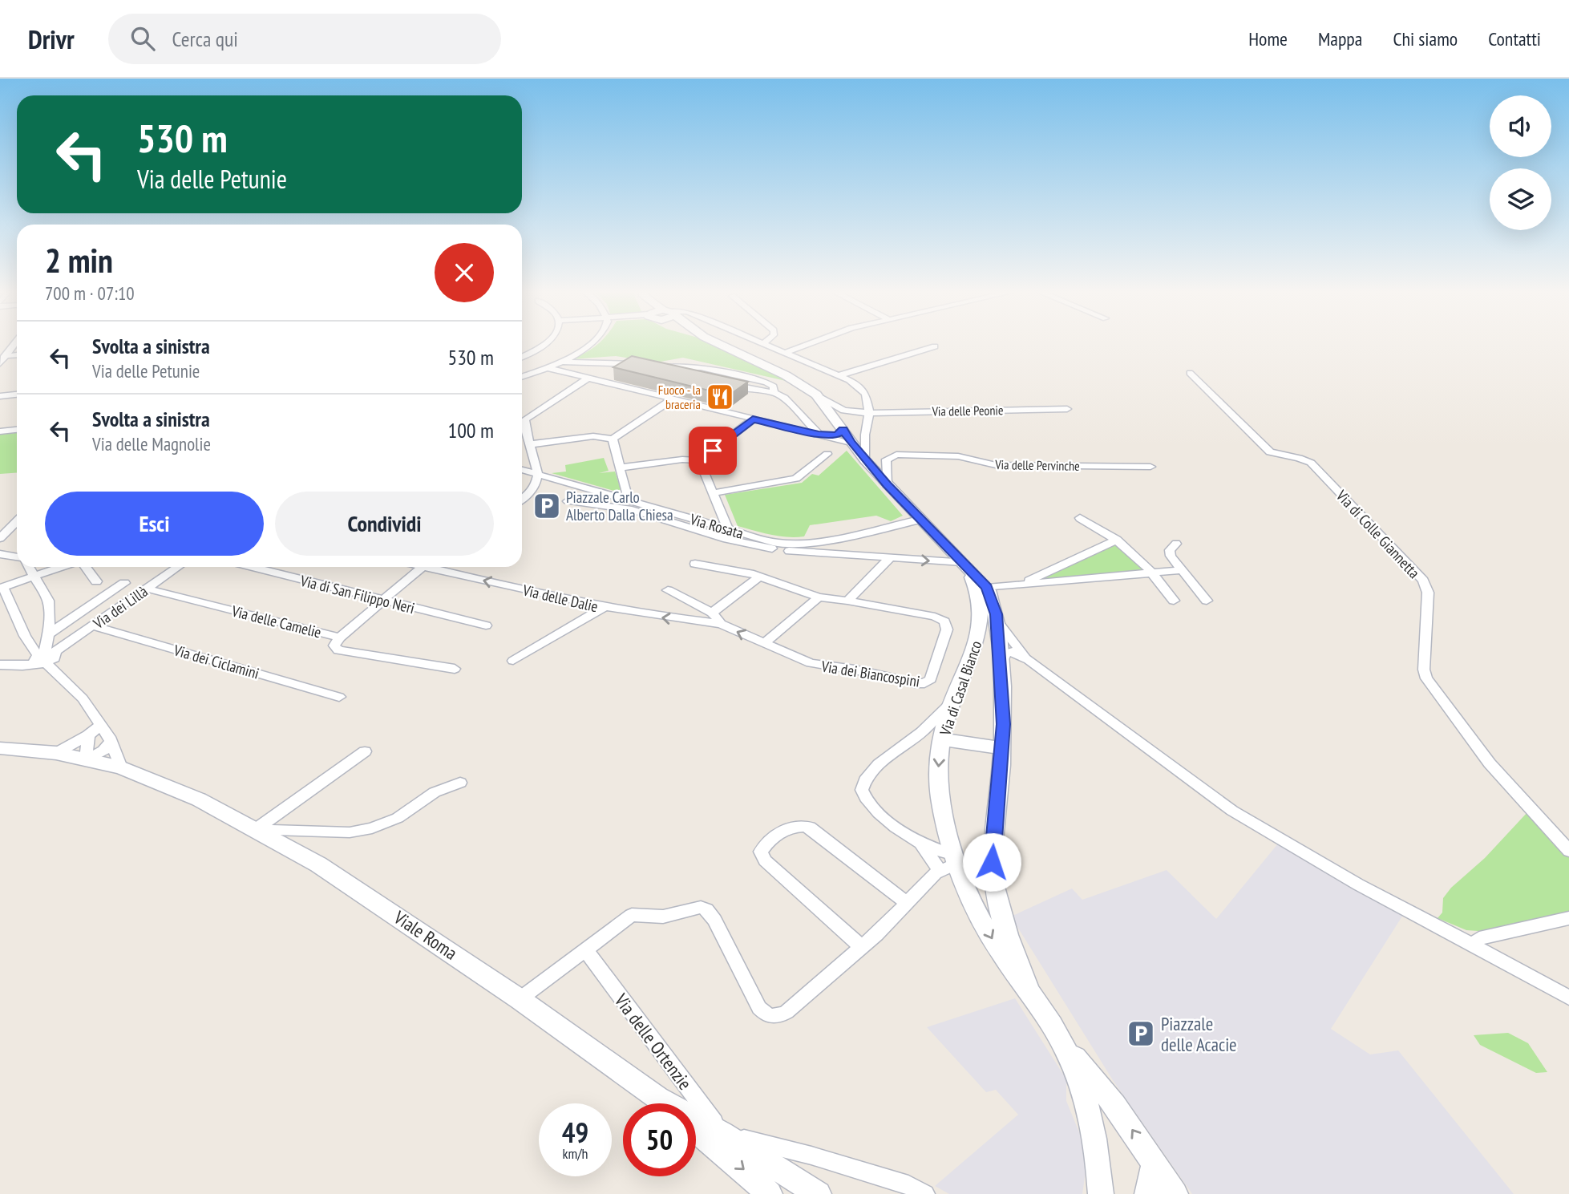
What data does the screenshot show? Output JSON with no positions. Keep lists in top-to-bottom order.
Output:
{
  "streets": {
    "main road": ["Via di Casal Bianco", "Viale Roma"],
    "street": [
      "Via delle Peonie",
      "Via delle Pervinche",
      "Via Rosata",
      "Via di Colle Giannetta",
      "Via di San Filippo Neri",
      "Via delle Dalie",
      "Via dei Lillà",
      "Via delle Camelie",
      "Via dei Ciclamini",
      "Via dei Biancospini",
      "Via delle Ortenzie"
    ]
  },
  "crossings": [
    ["Via delle Peonie", "Via di Casal Bianco"],
    ["Via delle Pervinche", "Via di Casal Bianco"],
    ["Via Rosata", "Via di Casal Bianco"],
    ["Via delle Dalie", "Via dei Biancospini"],
    ["Via dei Lillà", "Via delle Camelie"],
    ["Via dei Lillà", "Via dei Ciclamini"],
    ["Viale Roma", "Via delle Ortenzie"]
  ],
  "one_way": ["Via delle Dalie"],
  "places": {
    "restaurant": ["Fuoco - la braceria"],
    "parking": ["Piazzale Carlo Alberto Dalla Chiesa", "Piazzale delle Acacie"]
  },
  "page": {
    "header": "Drivr",
    "search": "Cerca qui",
    "nav": [
      "Home",
      "Mappa",
      "Chi siamo",
      "Contatti"
    ],
    "turn": ["530 m", "Via delle Petunie"],
    "heading": ["2 min", "700 m · 07:10"],
    "list": [
      {
        "name": "Svolta a sinistra",
        "note": "Via delle Petunie",
        "value": "530 m"
      },
      {
        "name": "Svolta a sinistra",
        "note": "Via delle Magnolie",
        "value": "100 m"
      }
    ],
    "buttons": ["Esci", "Condividi"],
    "speed": "49 km/h",
    "limit": "50"
  }
}
